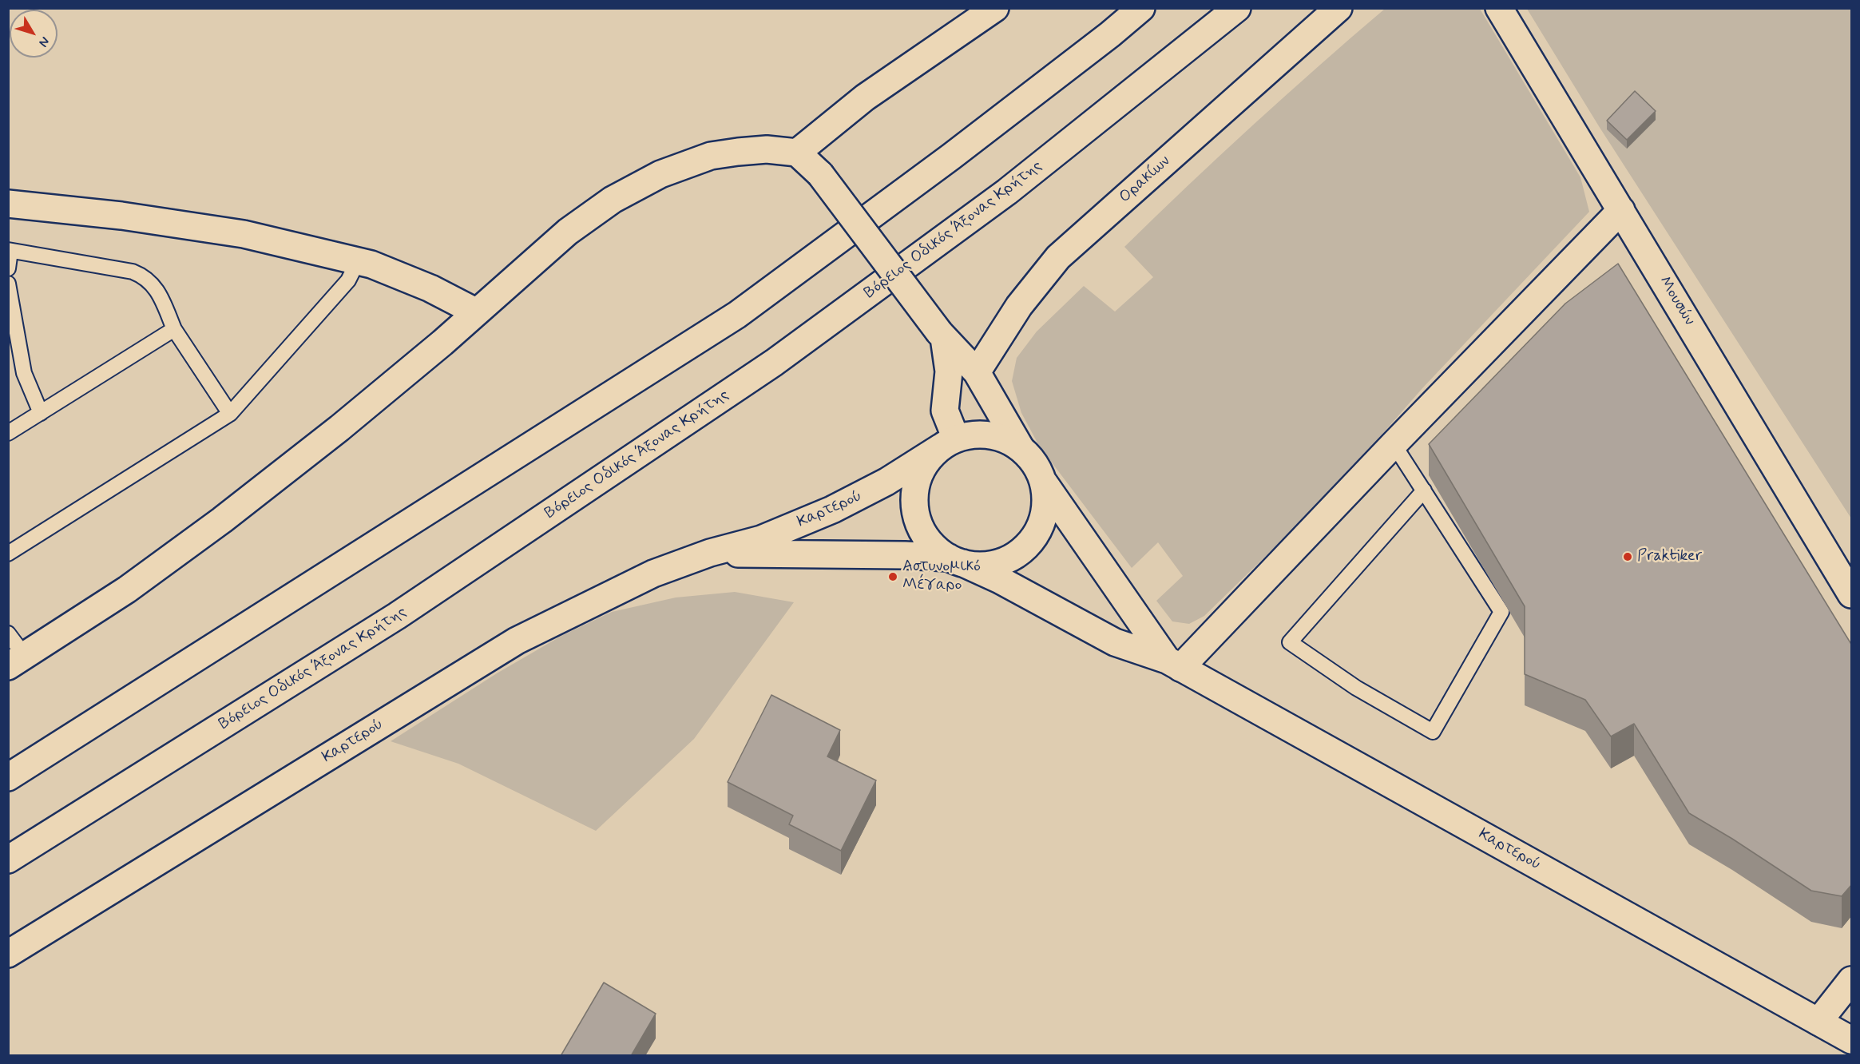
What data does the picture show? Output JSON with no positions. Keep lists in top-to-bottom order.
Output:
{
  "streets": {
    "main road": [
      "Ορακίων",
      "Βόρειος Οδικός Άξονας Κρήτης",
      "Μουσών",
      "Καρτερού"
    ]
  },
  "places": ["Praktiker", "Αστυνομικό Μέγαρο"],
  "north": "bottom right"
}
